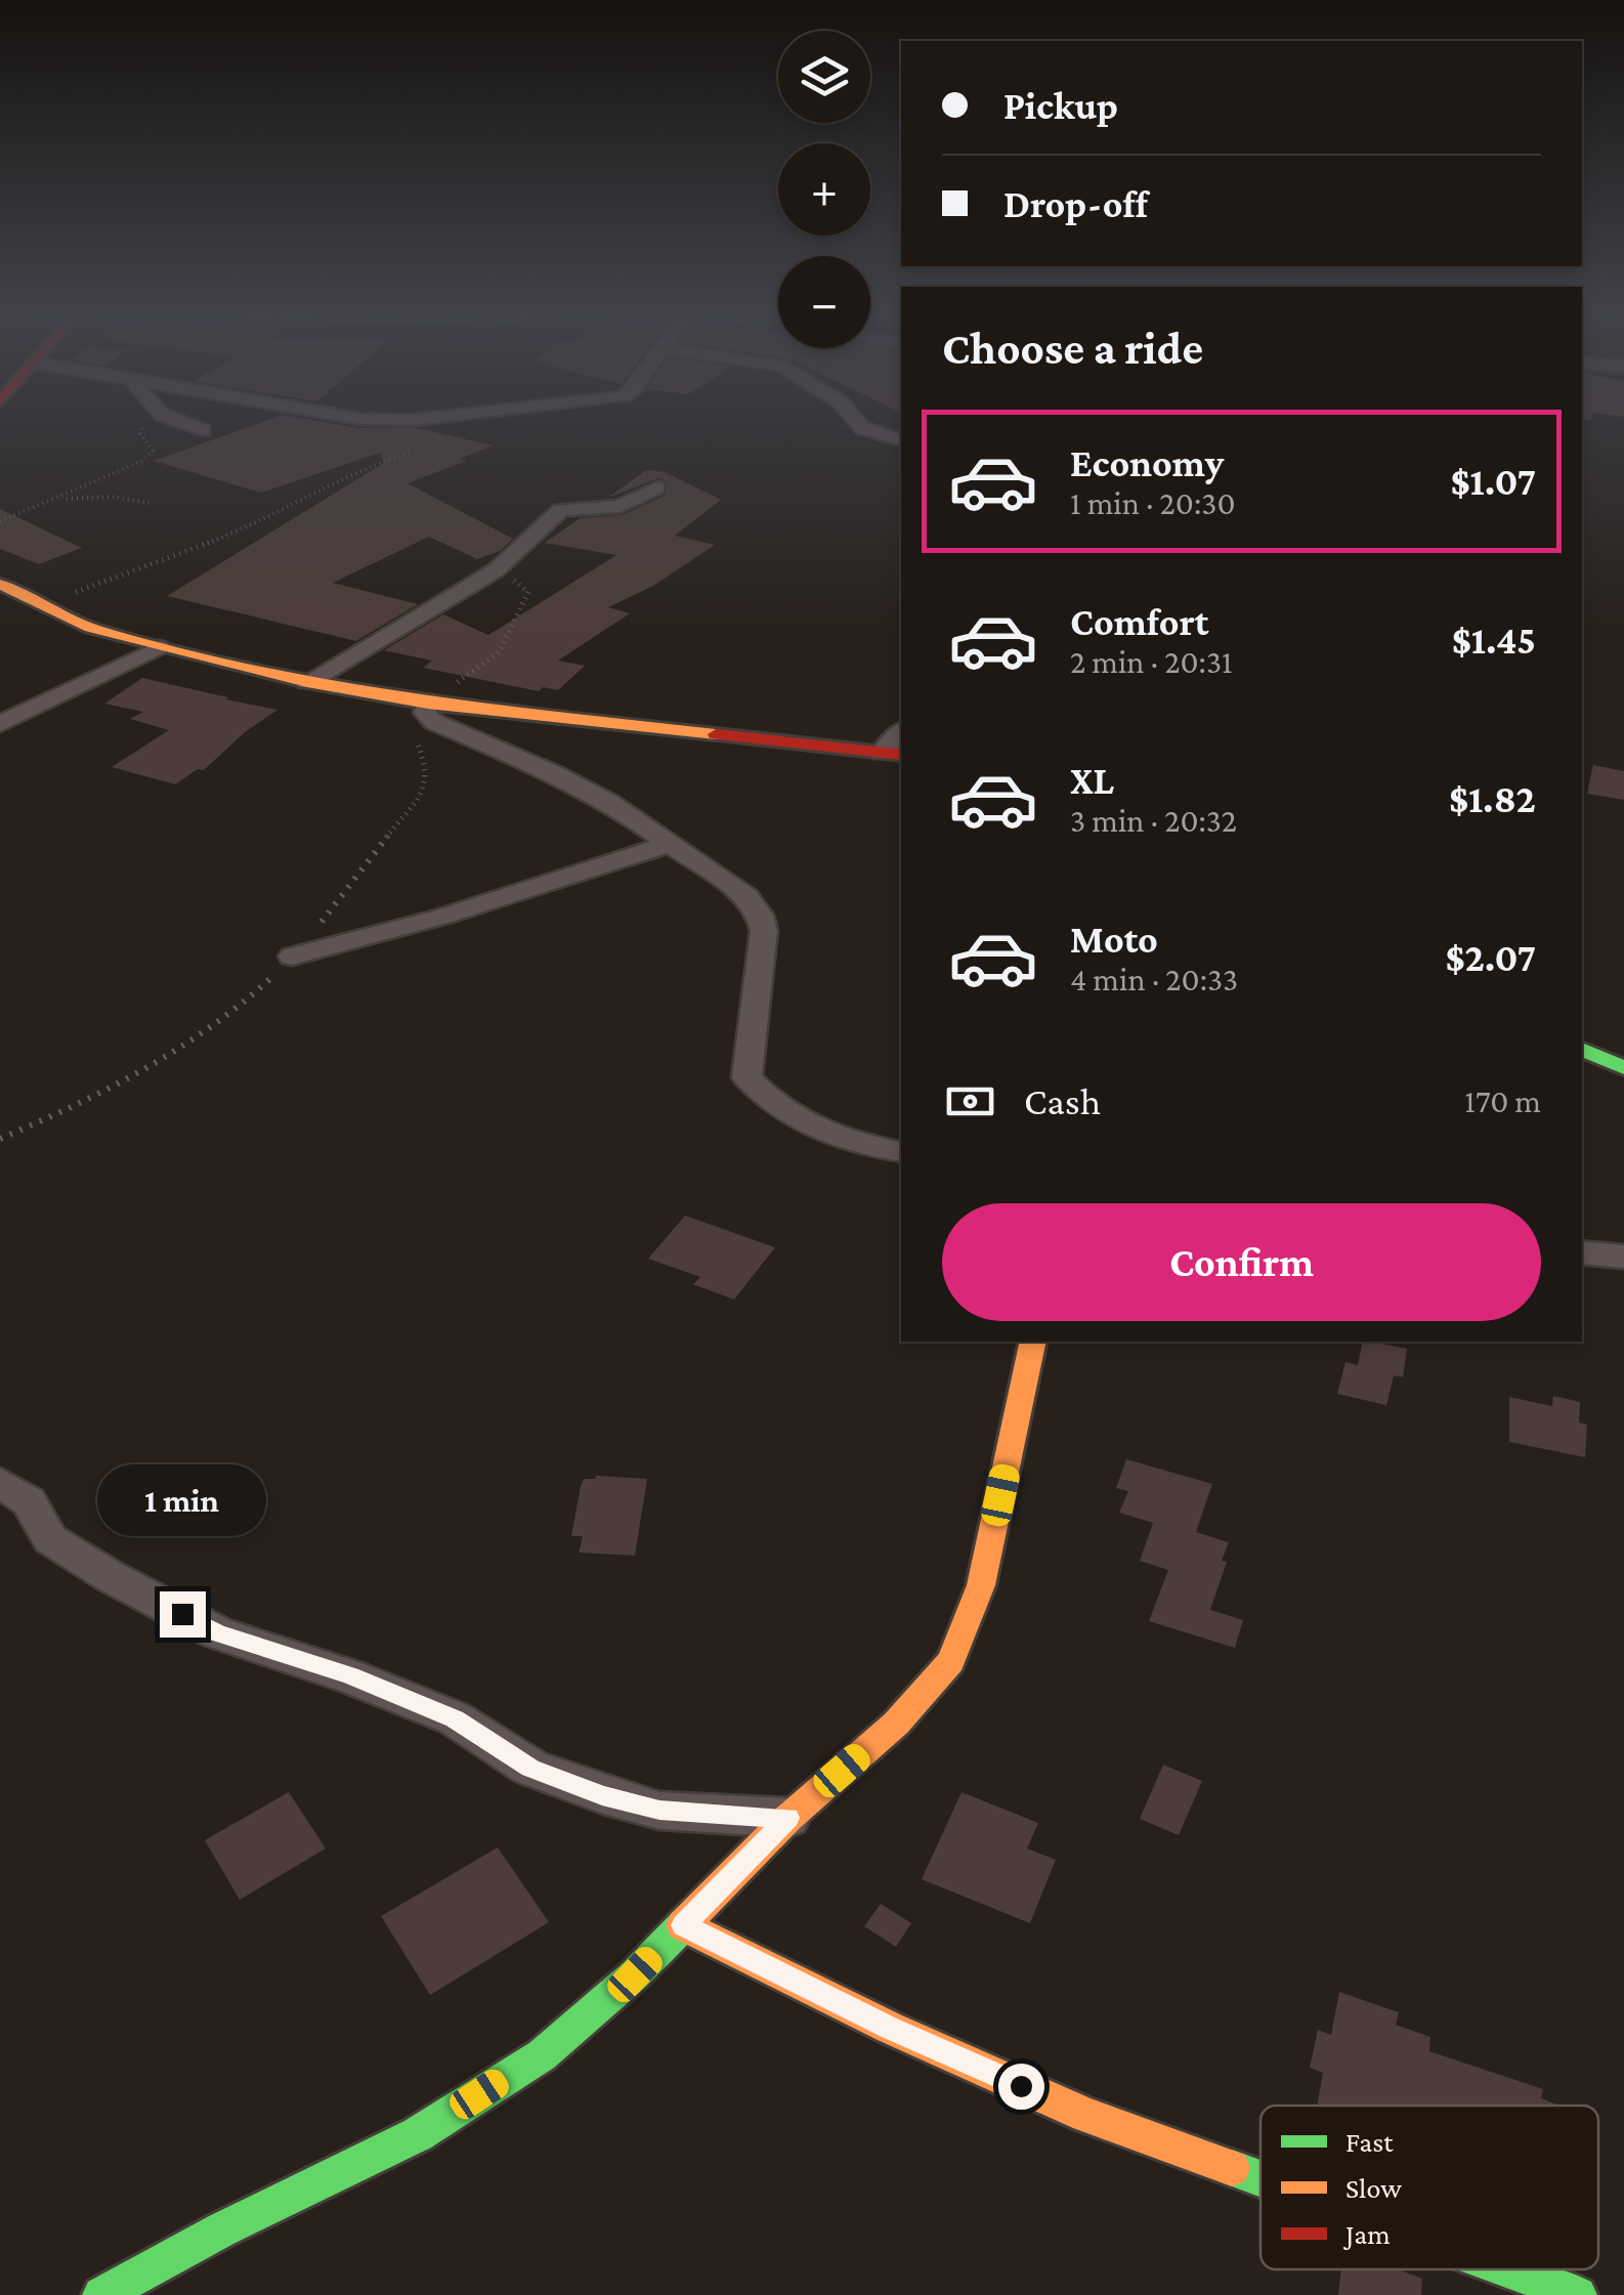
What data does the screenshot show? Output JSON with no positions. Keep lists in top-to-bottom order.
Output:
{
  "legend": ["Fast", "Slow", "Jam"],
  "page": {
    "map_buttons": ["+", "−"],
    "banner": ["Pickup", "Drop-off"],
    "heading": "Choose a ride",
    "list": [
      {
        "name": "Economy",
        "note": "1 min · 20:30",
        "value": "$1.07"
      },
      {
        "name": "Comfort",
        "note": "2 min · 20:31",
        "value": "$1.45"
      },
      {
        "name": "XL",
        "note": "3 min · 20:32",
        "value": "$1.82"
      },
      {
        "name": "Moto",
        "note": "4 min · 20:33",
        "value": "$2.07"
      }
    ],
    "pay": ["Cash", "170 m"],
    "buttons": "Confirm",
    "bubble": "1 min"
  }
}
